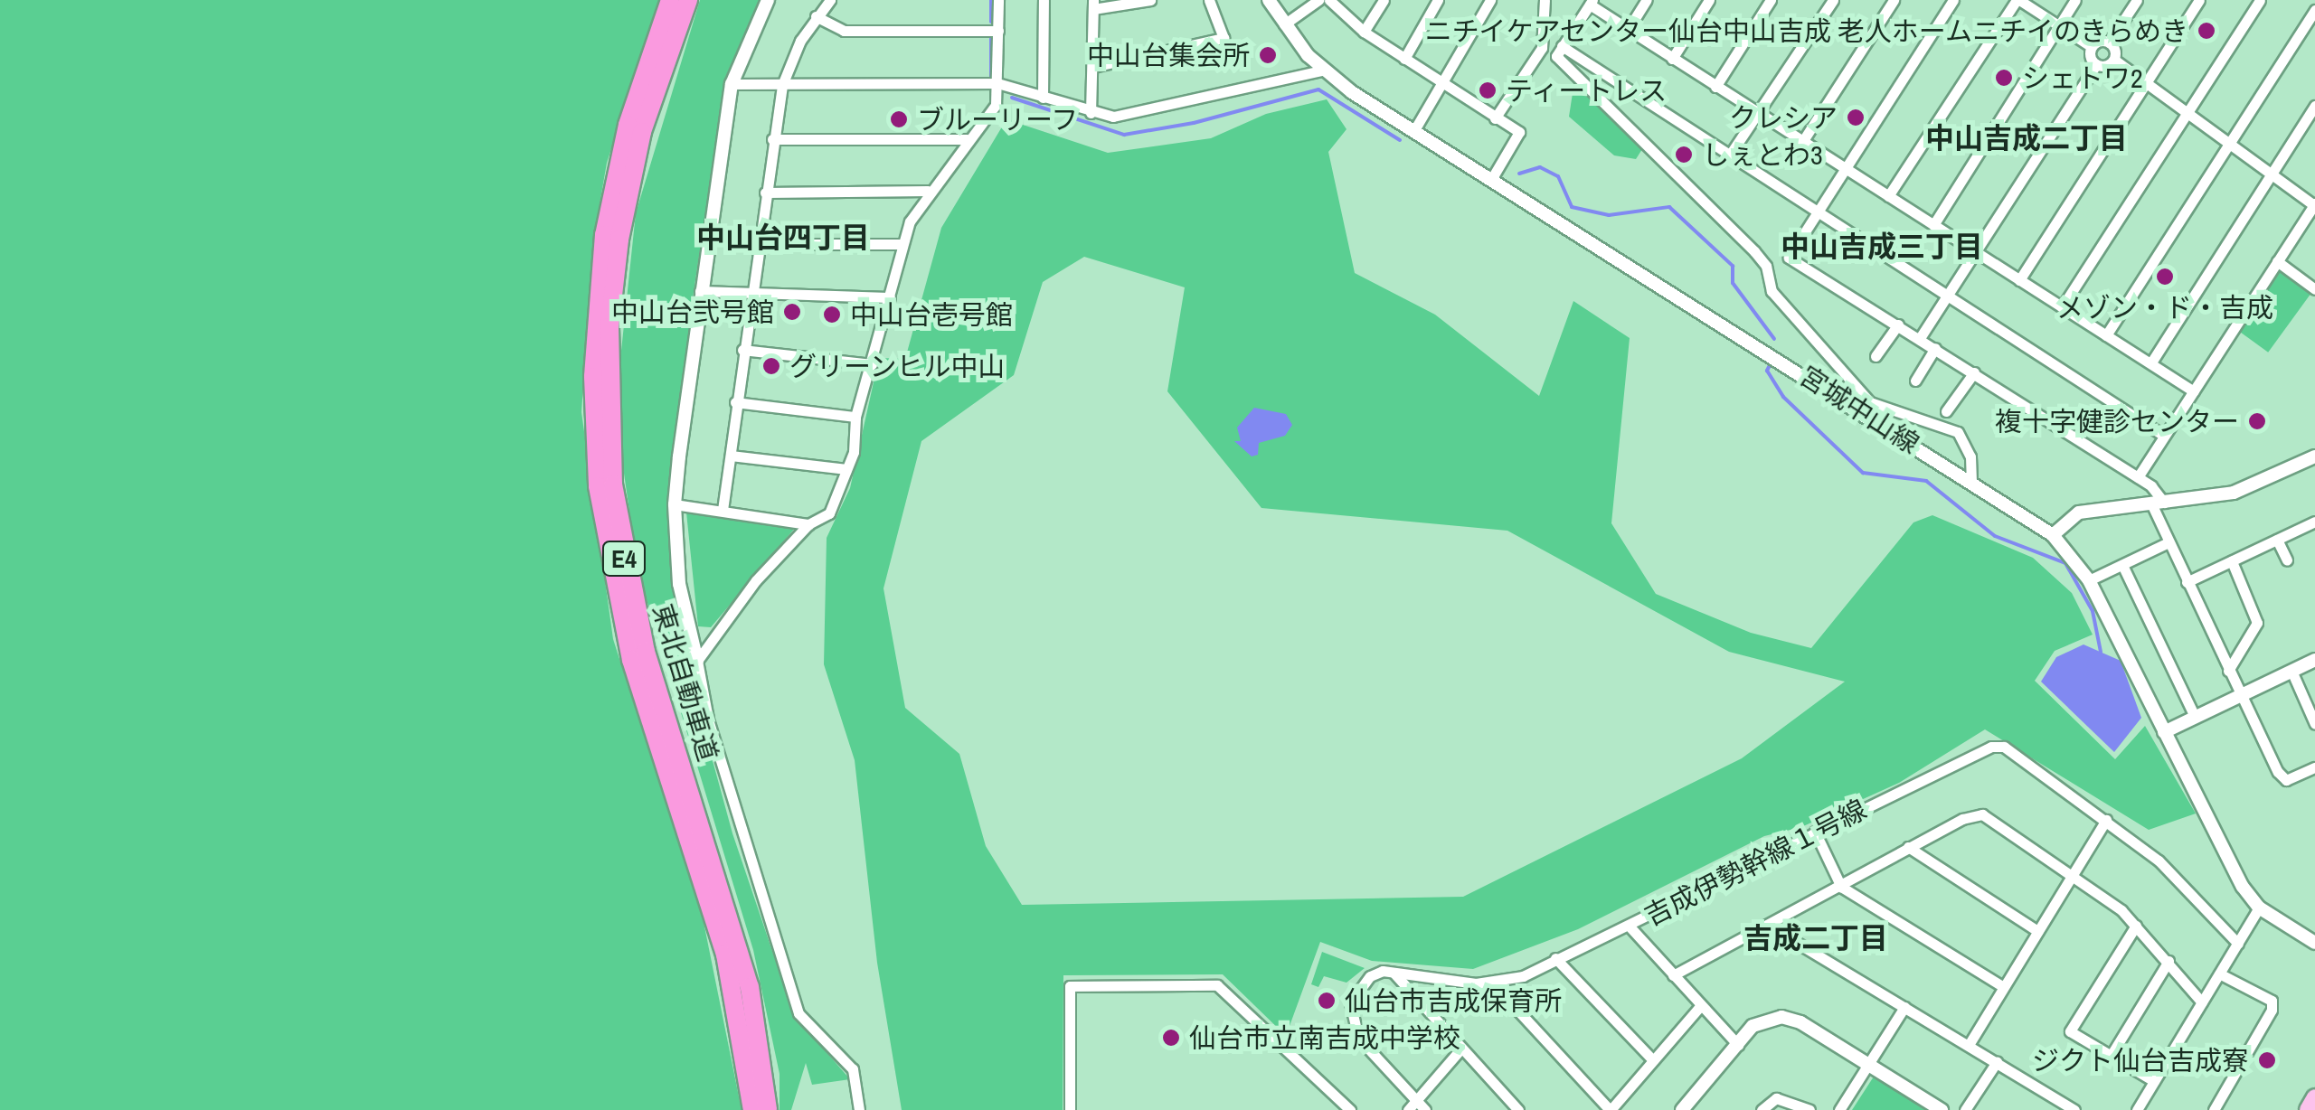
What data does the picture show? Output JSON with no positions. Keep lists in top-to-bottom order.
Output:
{
  "streets": {
    "highway": ["E4", "東北自動車道"],
    "street": ["宮城中山線", "吉成伊勢幹線１号線"]
  },
  "districts": [
    "中山吉成二丁目",
    "中山台四丁目",
    "中山吉成三丁目",
    "吉成二丁目"
  ],
  "places": [
    "ニチイケアセンター仙台中山吉成 老人ホームニチイのきらめき",
    "中山台集会所",
    "シェトワ2",
    "ティートレス",
    "クレシア",
    "ブルーリーフ",
    "しぇとわ3",
    "メゾン・ド・吉成",
    "中山台弐号館",
    "中山台壱号館",
    "グリーンヒル中山",
    "複十字健診センター",
    "仙台市吉成保育所",
    "仙台市立南吉成中学校",
    "ジクト仙台吉成寮"
  ]
}
